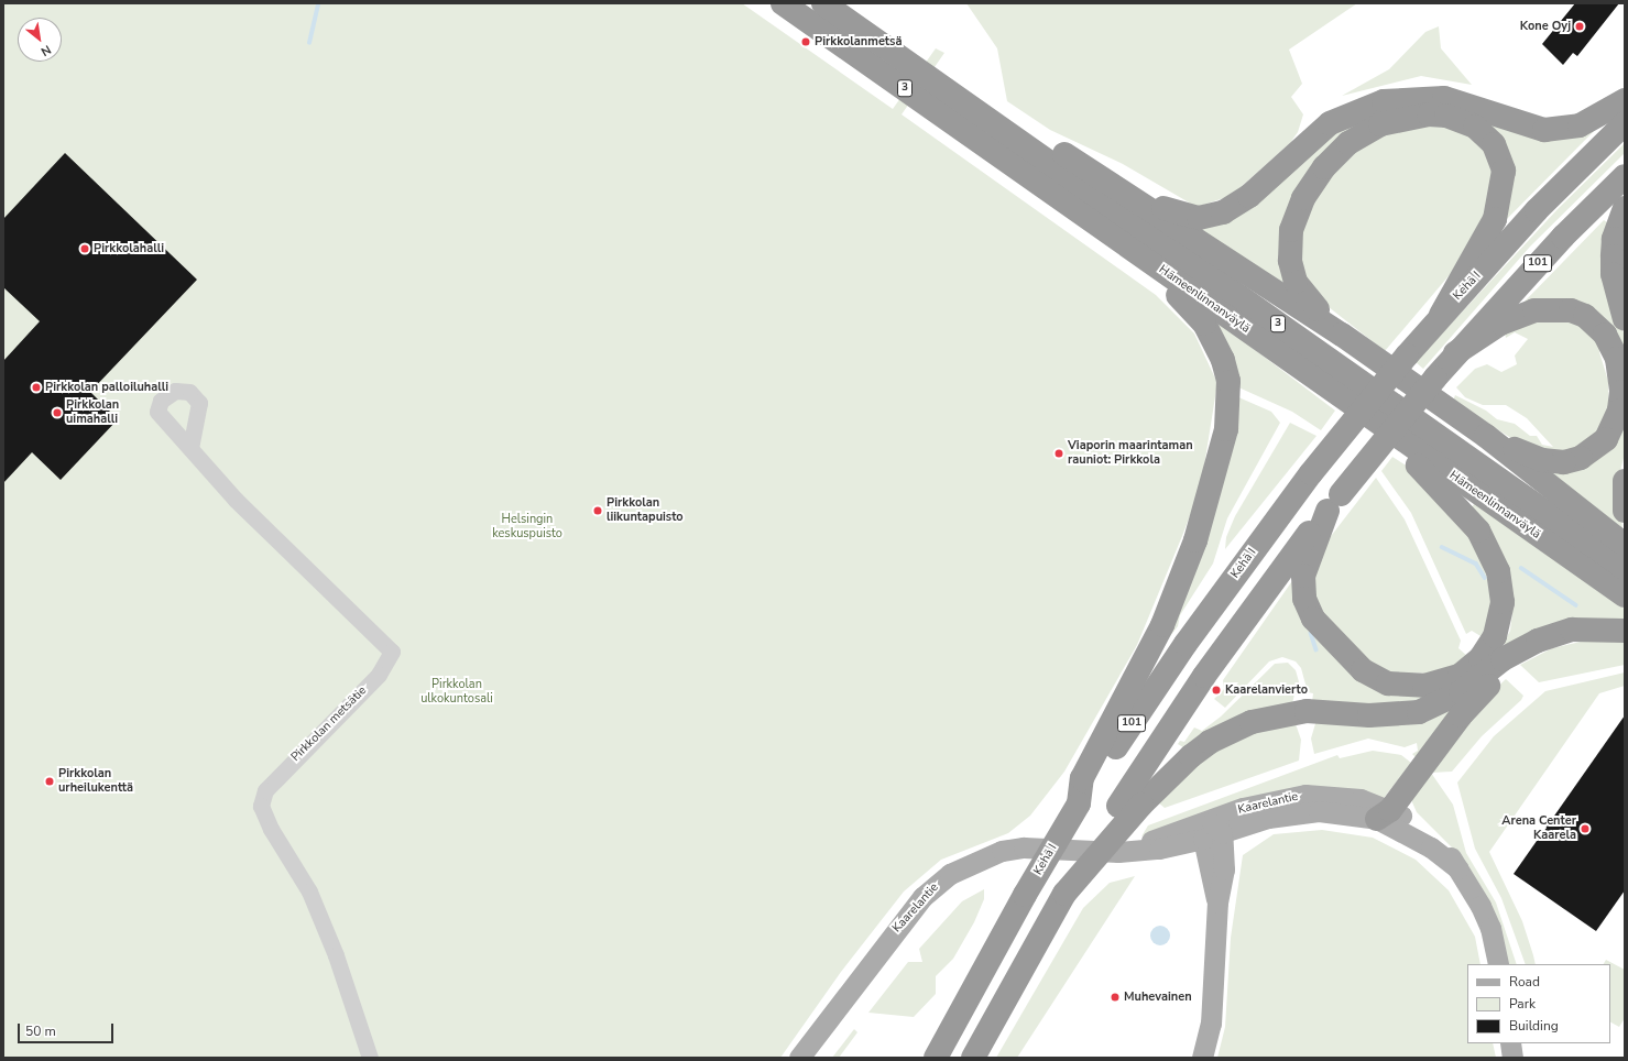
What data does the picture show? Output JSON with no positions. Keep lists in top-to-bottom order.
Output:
{
  "streets": {
    "highway": [
      "3",
      "101",
      "Kehä I",
      "Hämeenlinnanväylä"
    ],
    "main road": ["Kaarelantie"],
    "street": ["Pirkkolan metsätie"]
  },
  "parks": ["Helsingin keskuspuisto", "Pirkkolan ulkokuntosali"],
  "places": [
    "Kone Oyj",
    "Pirkkolanmetsä",
    "Pirkkolahalli",
    "Pirkkolan palloiluhalli",
    "Pirkkolan uimahalli",
    "Viaporin maarintaman rauniot: Pirkkola",
    "Pirkkolan liikuntapuisto",
    "Kaarelanvierto",
    "Pirkkolan urheilukenttä",
    "Arena Center Kaarela",
    "Muhevainen"
  ],
  "legend": ["Road", "Park", "Building"],
  "scale_bar": "50 m",
  "north": "bottom right"
}
